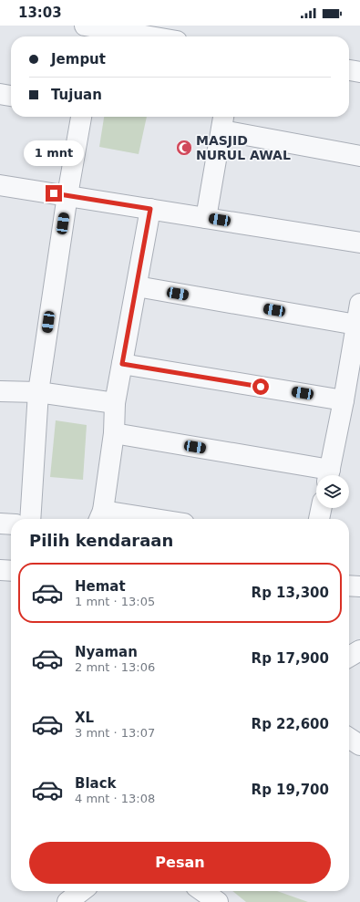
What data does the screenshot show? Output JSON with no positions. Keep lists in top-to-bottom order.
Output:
{
  "places": {
    "mosque": ["MASJID NURUL AWAL"]
  },
  "page": {
    "status": "13:03",
    "banner": ["Jemput", "Tujuan"],
    "bubble": "1 mnt",
    "heading": "Pilih kendaraan",
    "list": [
      {
        "name": "Hemat",
        "note": "1 mnt · 13:05",
        "value": "Rp 13,300"
      },
      {
        "name": "Nyaman",
        "note": "2 mnt · 13:06",
        "value": "Rp 17,900"
      },
      {
        "name": "XL",
        "note": "3 mnt · 13:07",
        "value": "Rp 22,600"
      },
      {
        "name": "Black",
        "note": "4 mnt · 13:08",
        "value": "Rp 19,700"
      }
    ],
    "buttons": "Pesan"
  }
}
